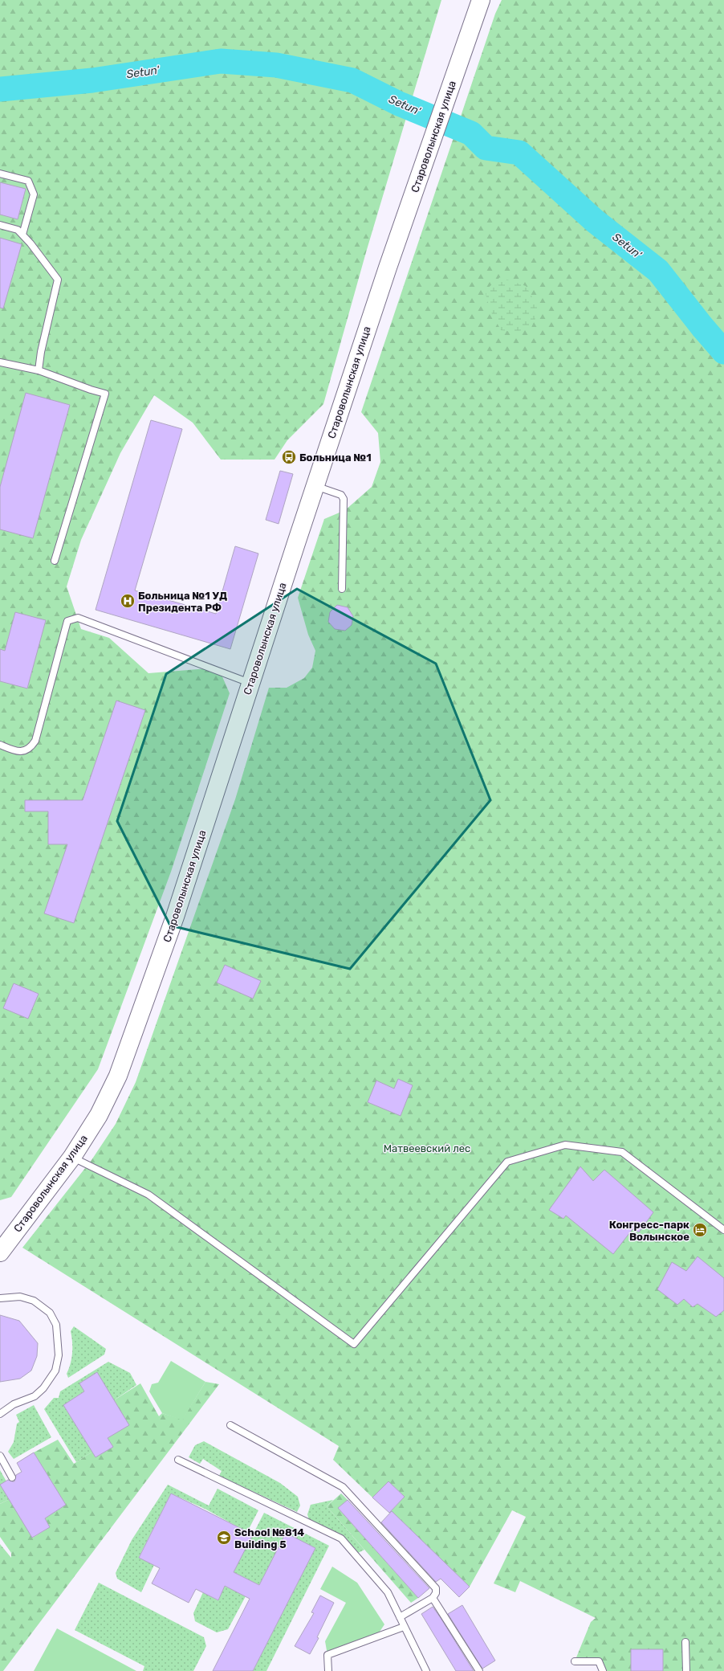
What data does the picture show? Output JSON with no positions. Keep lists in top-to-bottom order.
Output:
{
  "streets": {
    "street": ["Староволынская улица"]
  },
  "water": ["Setun'"],
  "parks": ["Матвеевский лес"],
  "places": {
    "bus stop": ["Больница №1"],
    "hospital": ["Больница №1 УД Президента РФ"],
    "hotel": ["Конгресс-парк Волынское"],
    "school or university": ["School №814 Building 5"]
  }
}
